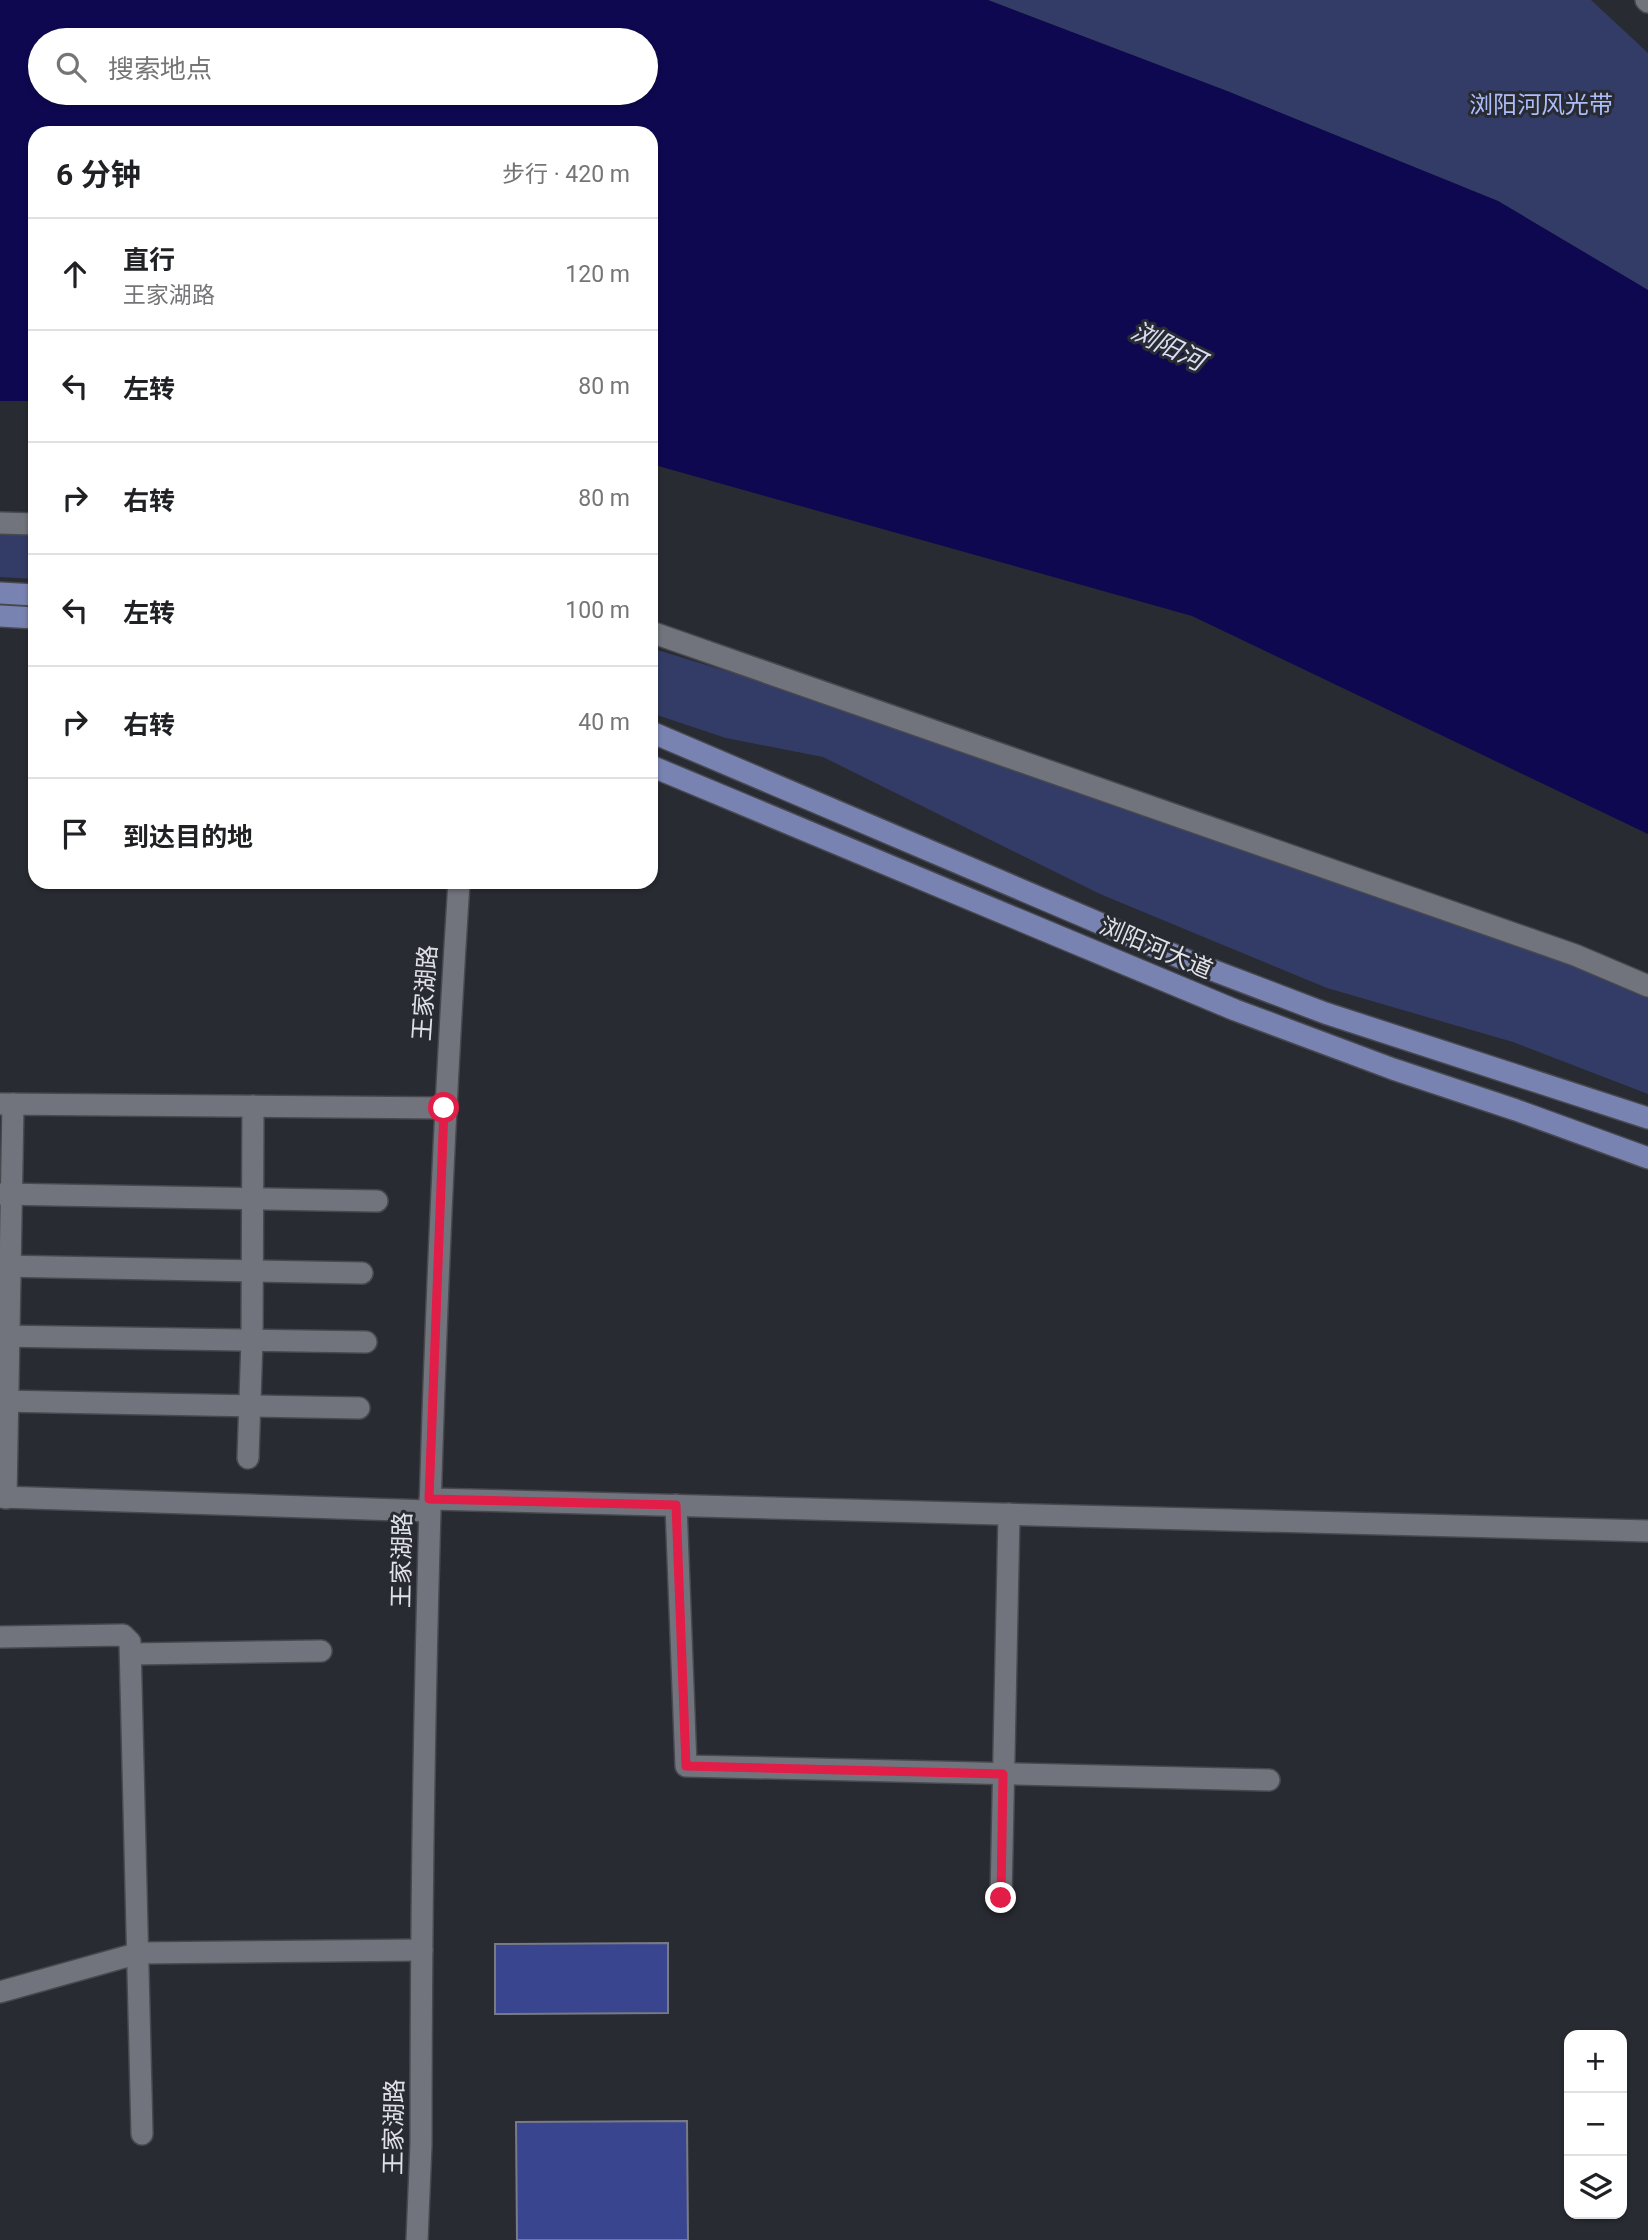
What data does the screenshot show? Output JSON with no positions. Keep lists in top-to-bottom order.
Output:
{
  "streets": {
    "main road": ["浏阳河大道"],
    "street": ["王家湖路"]
  },
  "water": ["浏阳河"],
  "parks": ["浏阳河风光带"],
  "page": {
    "search": "搜索地点",
    "heading": ["6 分钟", "步行 · 420 m"],
    "list": [
      ["直行", "王家湖路", "120 m"],
      ["左转", "80 m"],
      ["右转", "80 m"],
      ["左转", "100 m"],
      ["右转", "40 m"],
      "到达目的地"
    ],
    "map_buttons": ["+", "−"]
  }
}
